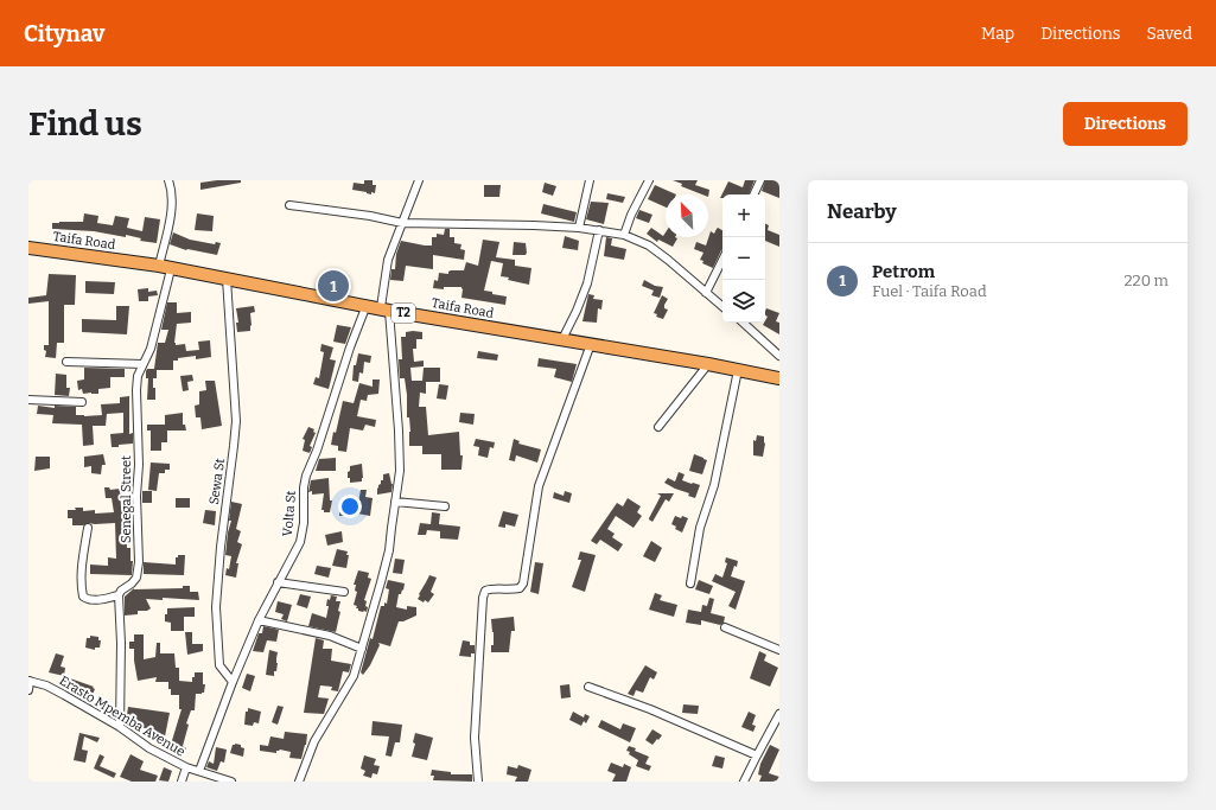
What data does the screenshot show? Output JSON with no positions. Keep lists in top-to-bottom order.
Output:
{
  "streets": {
    "highway": ["Taifa Road", "T2"],
    "street": [
      "Sewa St",
      "Senegal Street",
      "Volta St",
      "Erasto Mpemba Avenue"
    ]
  },
  "crossings": [
    ["Taifa Road", "Sewa St"],
    ["Taifa Road", "Senegal Street"],
    ["Taifa Road", "Volta St"],
    ["Sewa St", "Volta St"],
    ["Volta St", "Erasto Mpemba Avenue"]
  ],
  "north": "top left",
  "page": {
    "header": "Citynav",
    "nav": ["Map", "Directions", "Saved"],
    "buttons": "Directions",
    "title": "Find us",
    "heading": "Nearby",
    "map_buttons": ["+", "−"],
    "list": [
      {
        "mark": "1",
        "name": "Petrom",
        "note": "Fuel · Taifa Road",
        "value": "220 m"
      }
    ],
    "pins": "1"
  }
}
